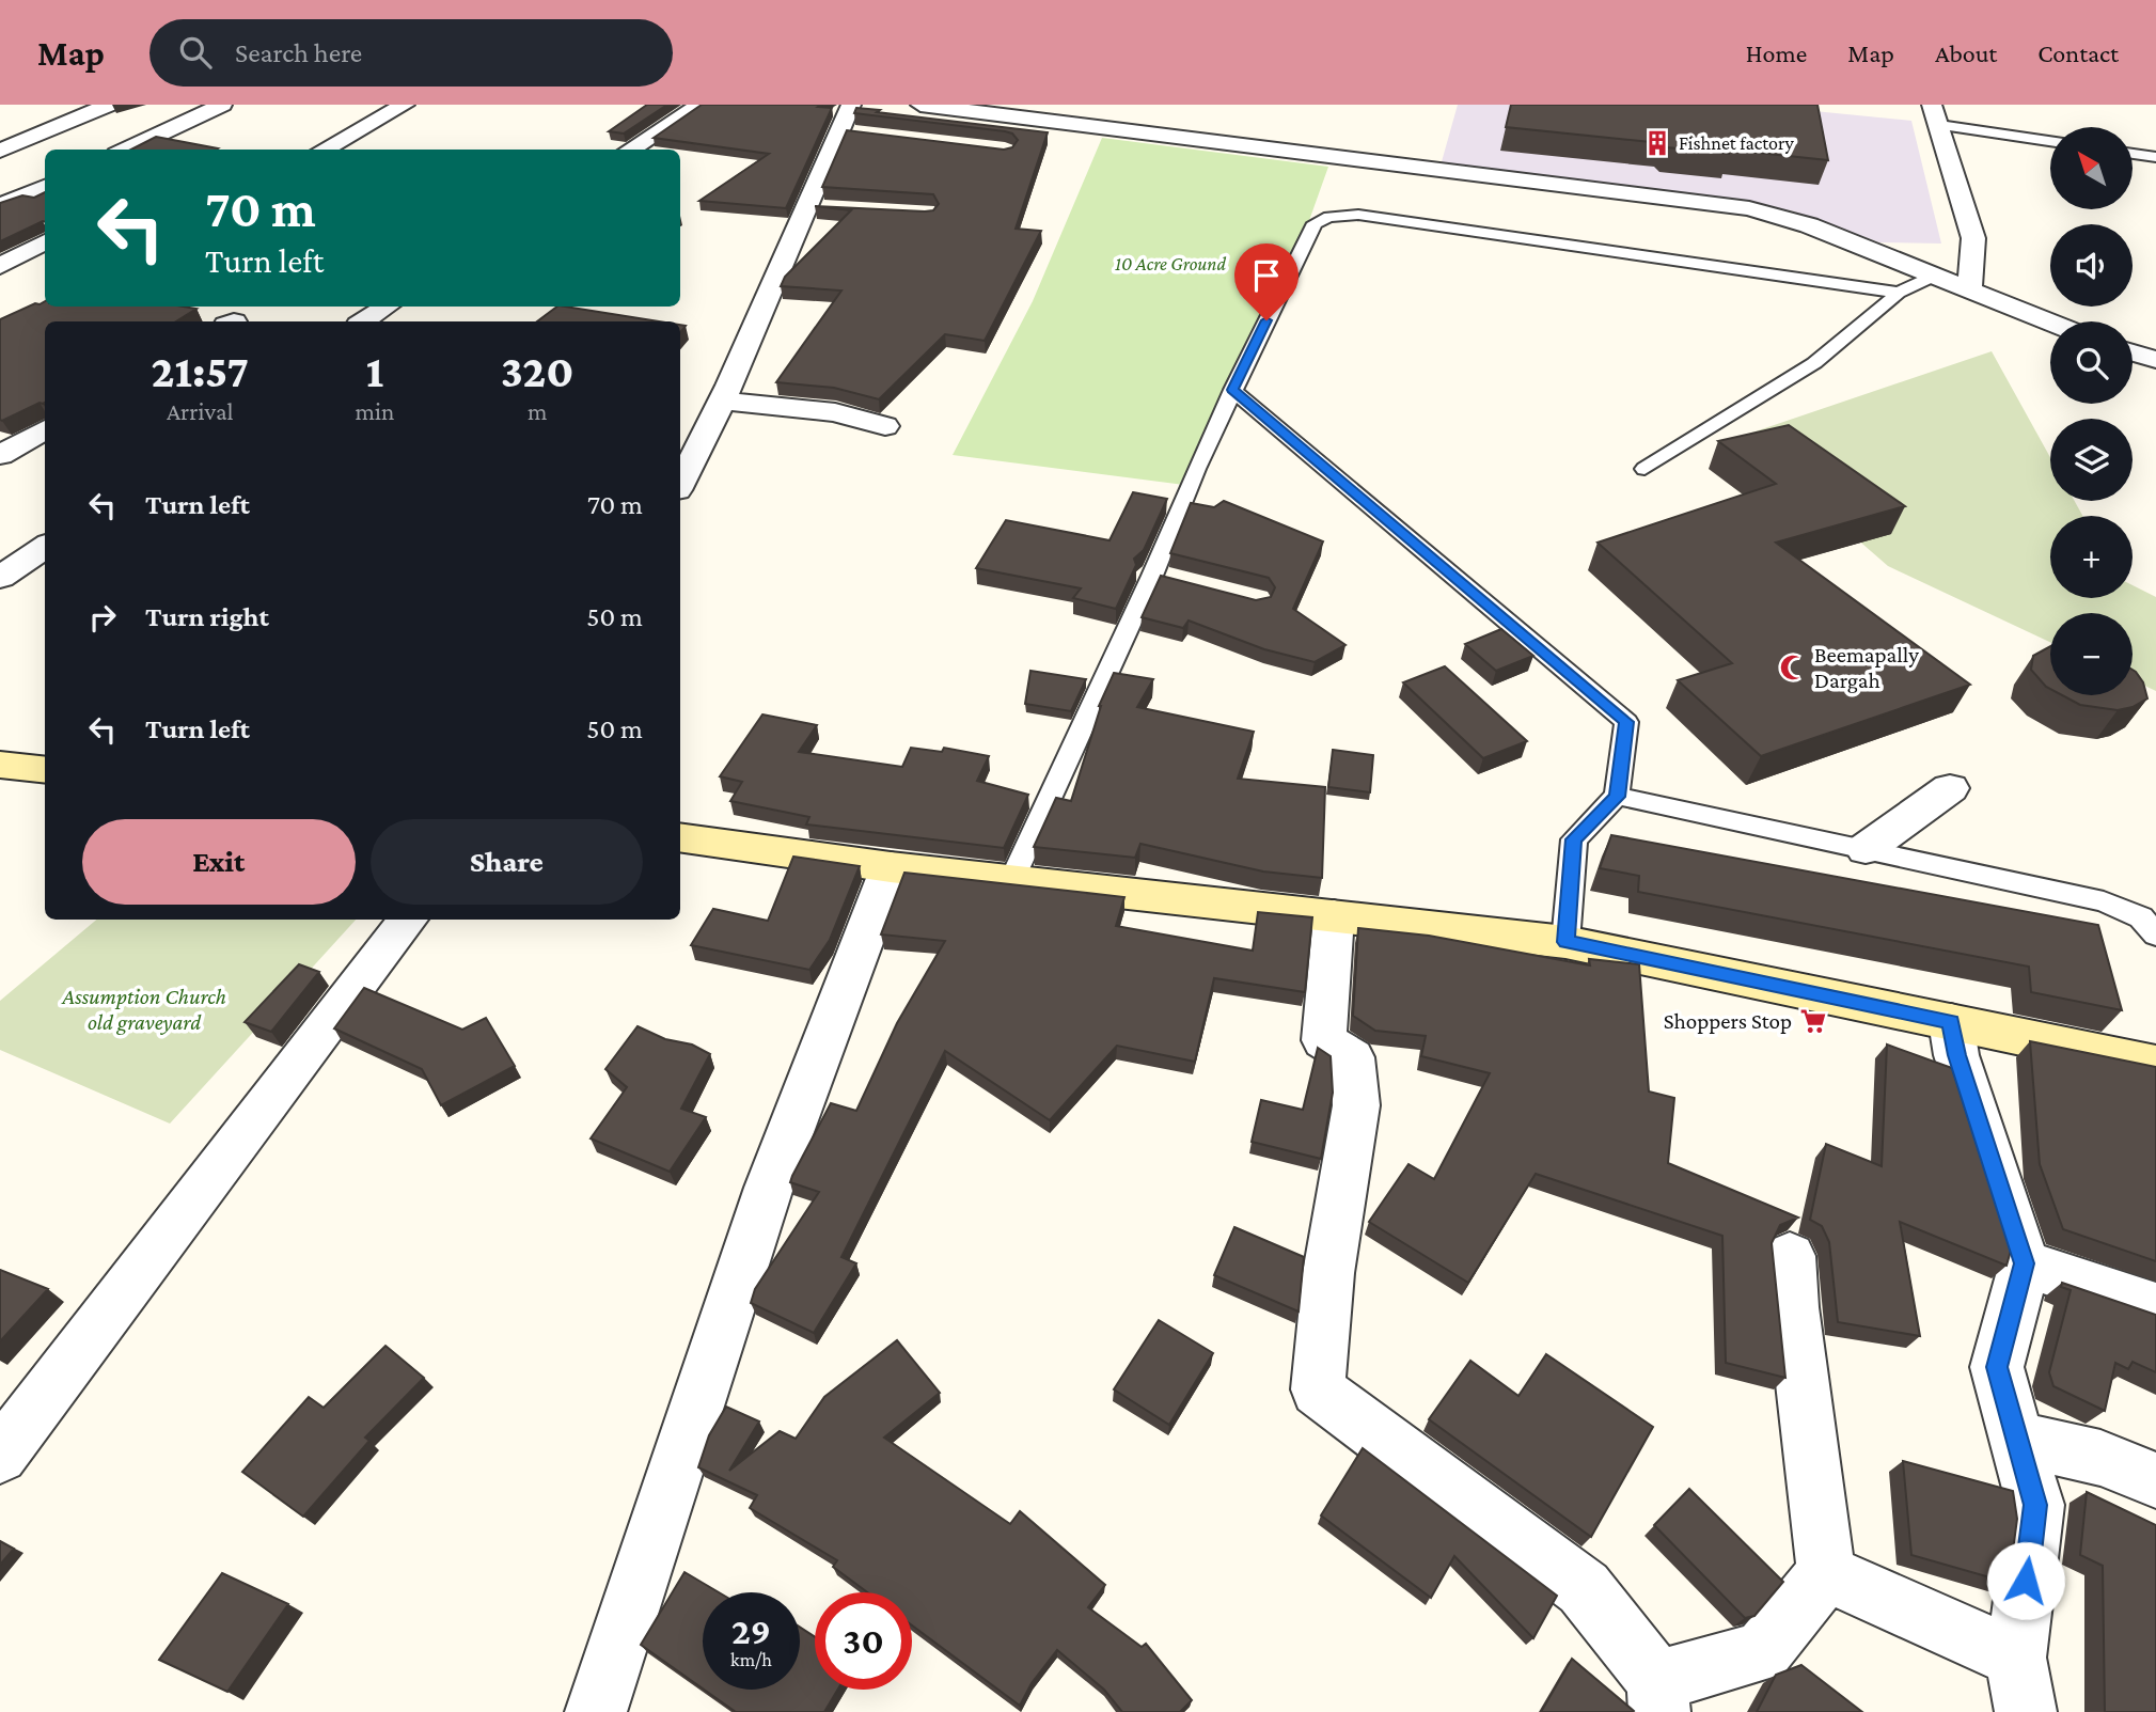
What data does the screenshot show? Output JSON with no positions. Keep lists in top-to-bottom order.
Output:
{
  "parks": ["10 Acre Ground", "Assumption Church old graveyard"],
  "places": {
    "building": ["Fishnet factory"],
    "mosque": ["Beemapally Dargah"],
    "supermarket": ["Shoppers Stop"]
  },
  "north": "top left",
  "page": {
    "header": "Map",
    "search": "Search here",
    "nav": [
      "Home",
      "Map",
      "About",
      "Contact"
    ],
    "map_buttons": ["+", "−"],
    "turn": ["70 m", "Turn left"],
    "eta": [
      "21:57",
      "Arrival",
      "1",
      "min",
      "320",
      "m"
    ],
    "list": [
      {
        "name": "Turn left",
        "value": "70 m"
      },
      {
        "name": "Turn right",
        "value": "50 m"
      },
      {
        "name": "Turn left",
        "value": "50 m"
      }
    ],
    "buttons": ["Exit", "Share"],
    "speed": "29 km/h",
    "limit": "30"
  }
}
